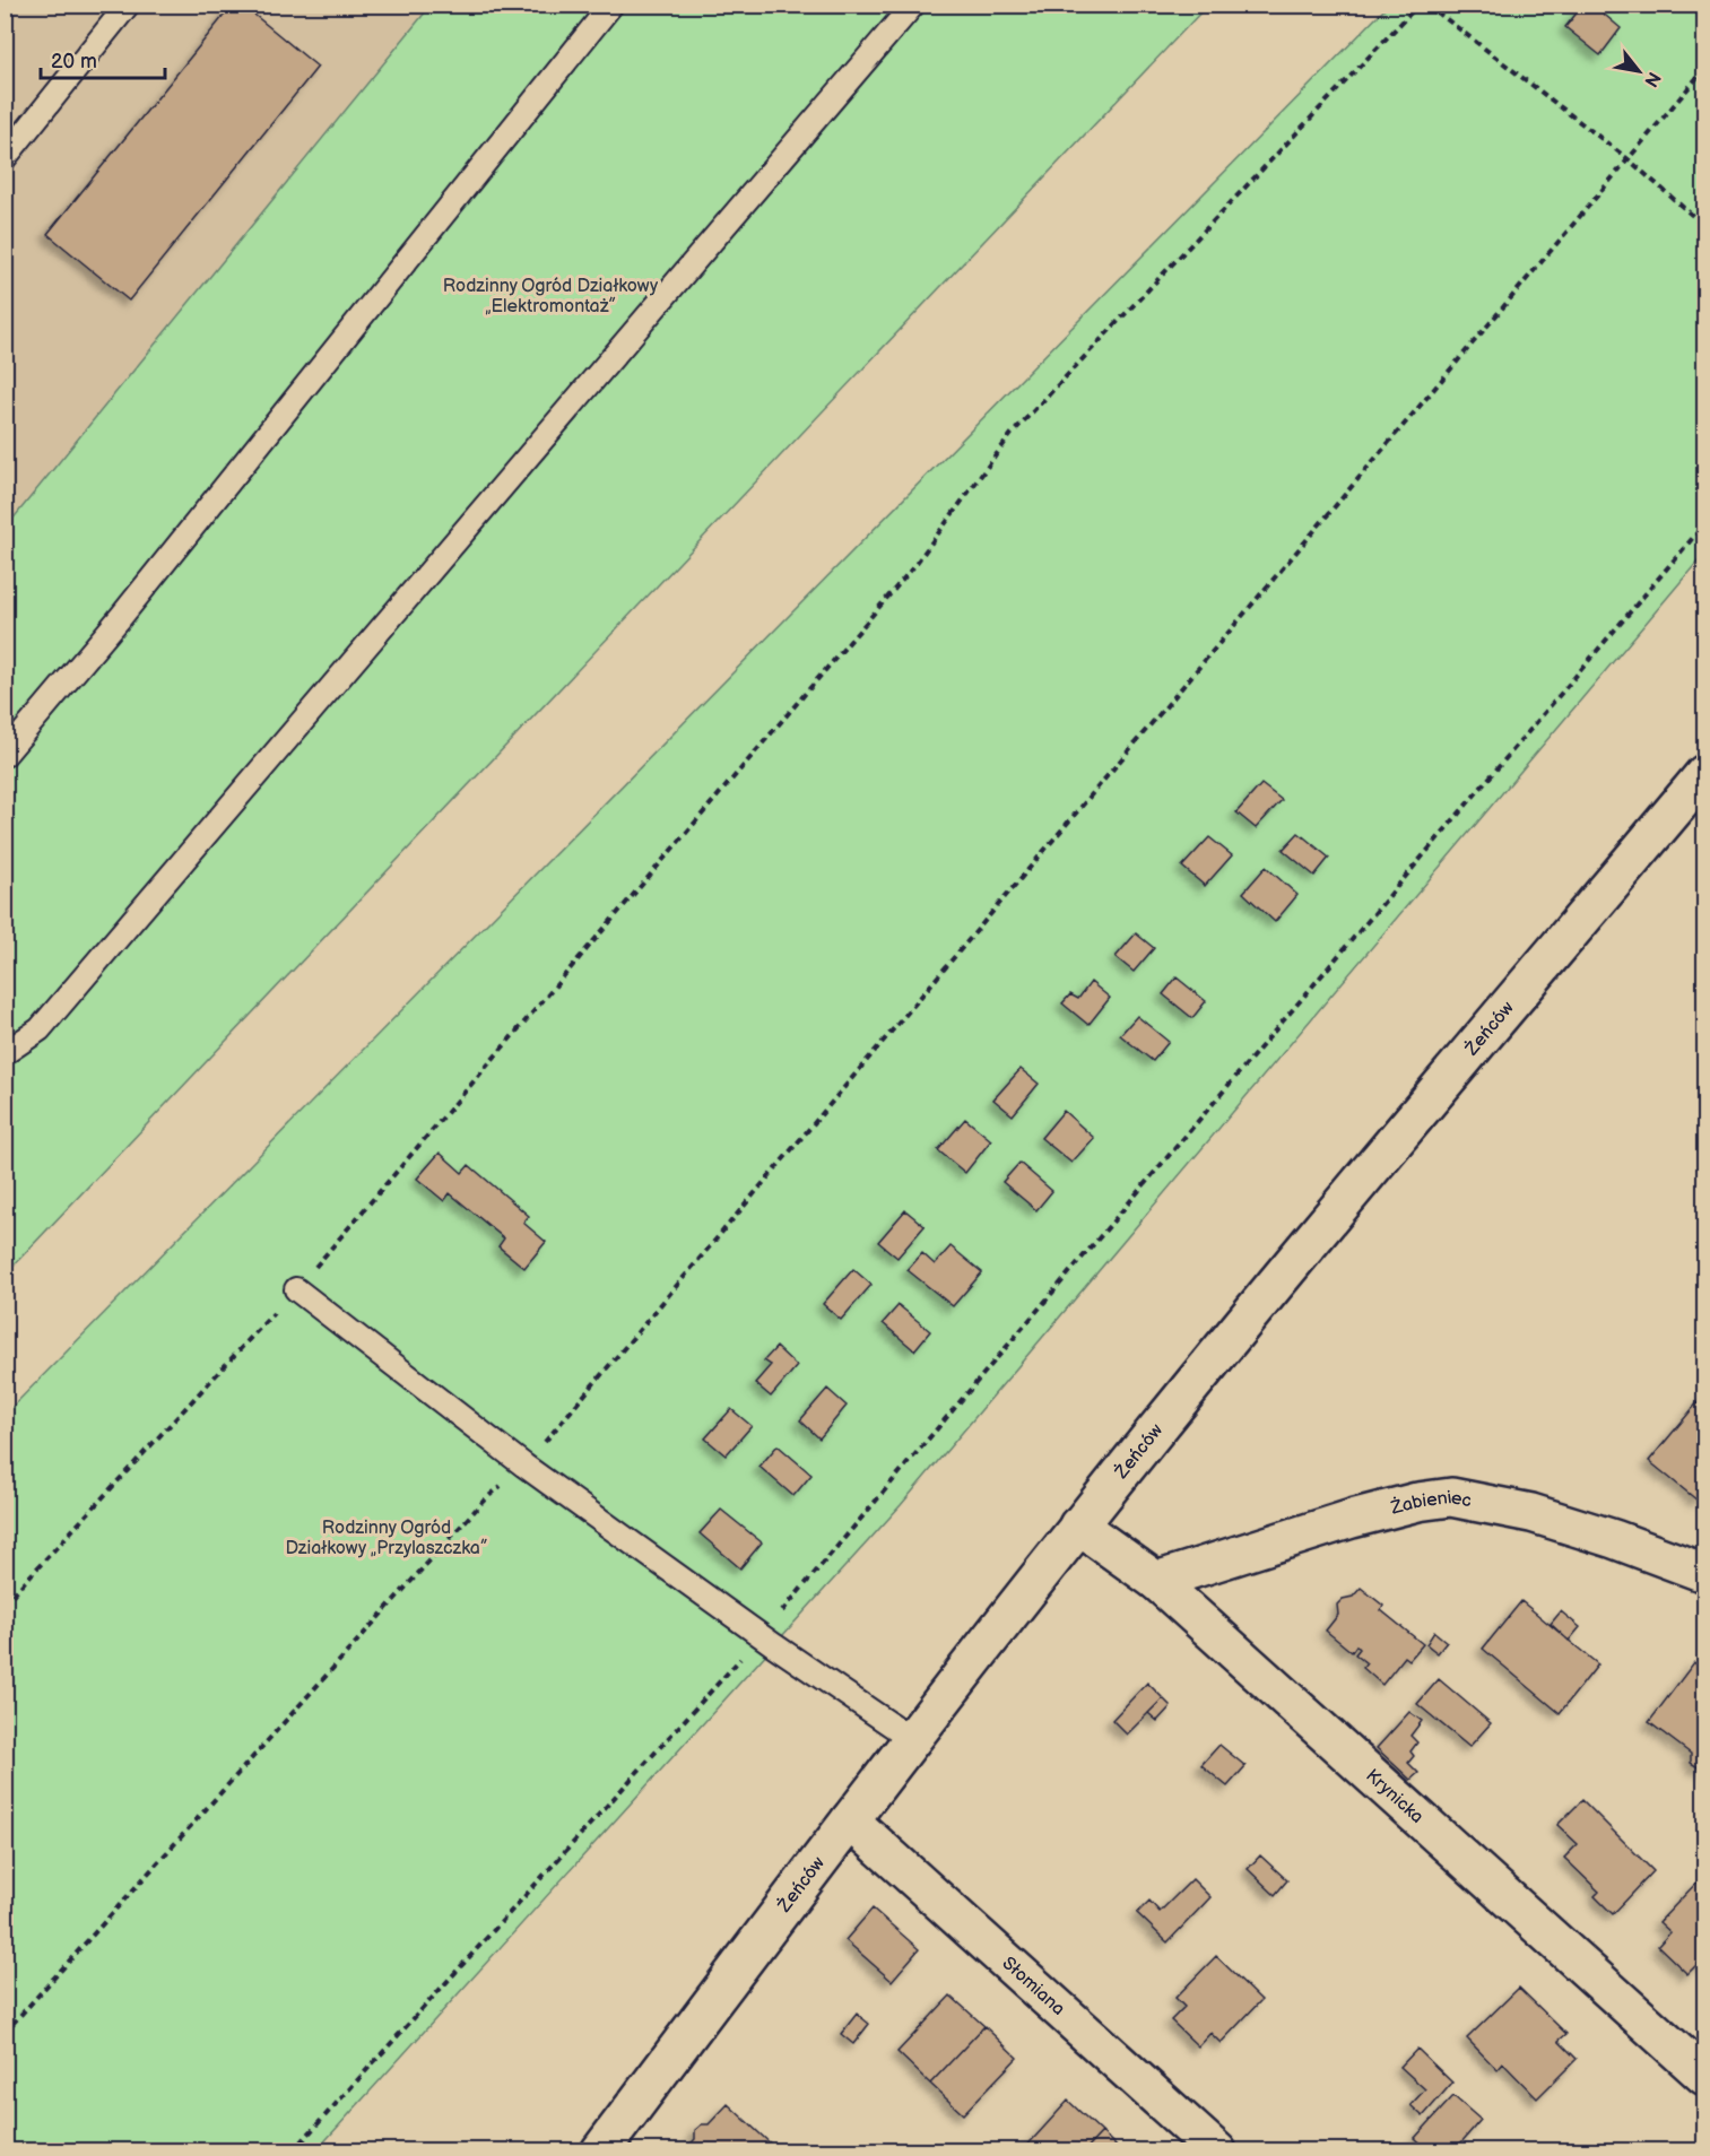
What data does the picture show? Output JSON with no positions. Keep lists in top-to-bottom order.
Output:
{
  "streets": {
    "street": [
      "Żeńców",
      "Żabieniec",
      "Krynicka",
      "Słomiana"
    ]
  },
  "crossings": [
    ["Żeńców", "Krynicka"],
    ["Żeńców", "Słomiana"],
    ["Żabieniec", "Krynicka"]
  ],
  "parks": ["Rodzinny Ogród Działkowy „Elektromontaż”", "Rodzinny Ogród Działkowy „Przylaszczka”"],
  "scale_bar": "20 m",
  "north": "bottom right"
}
